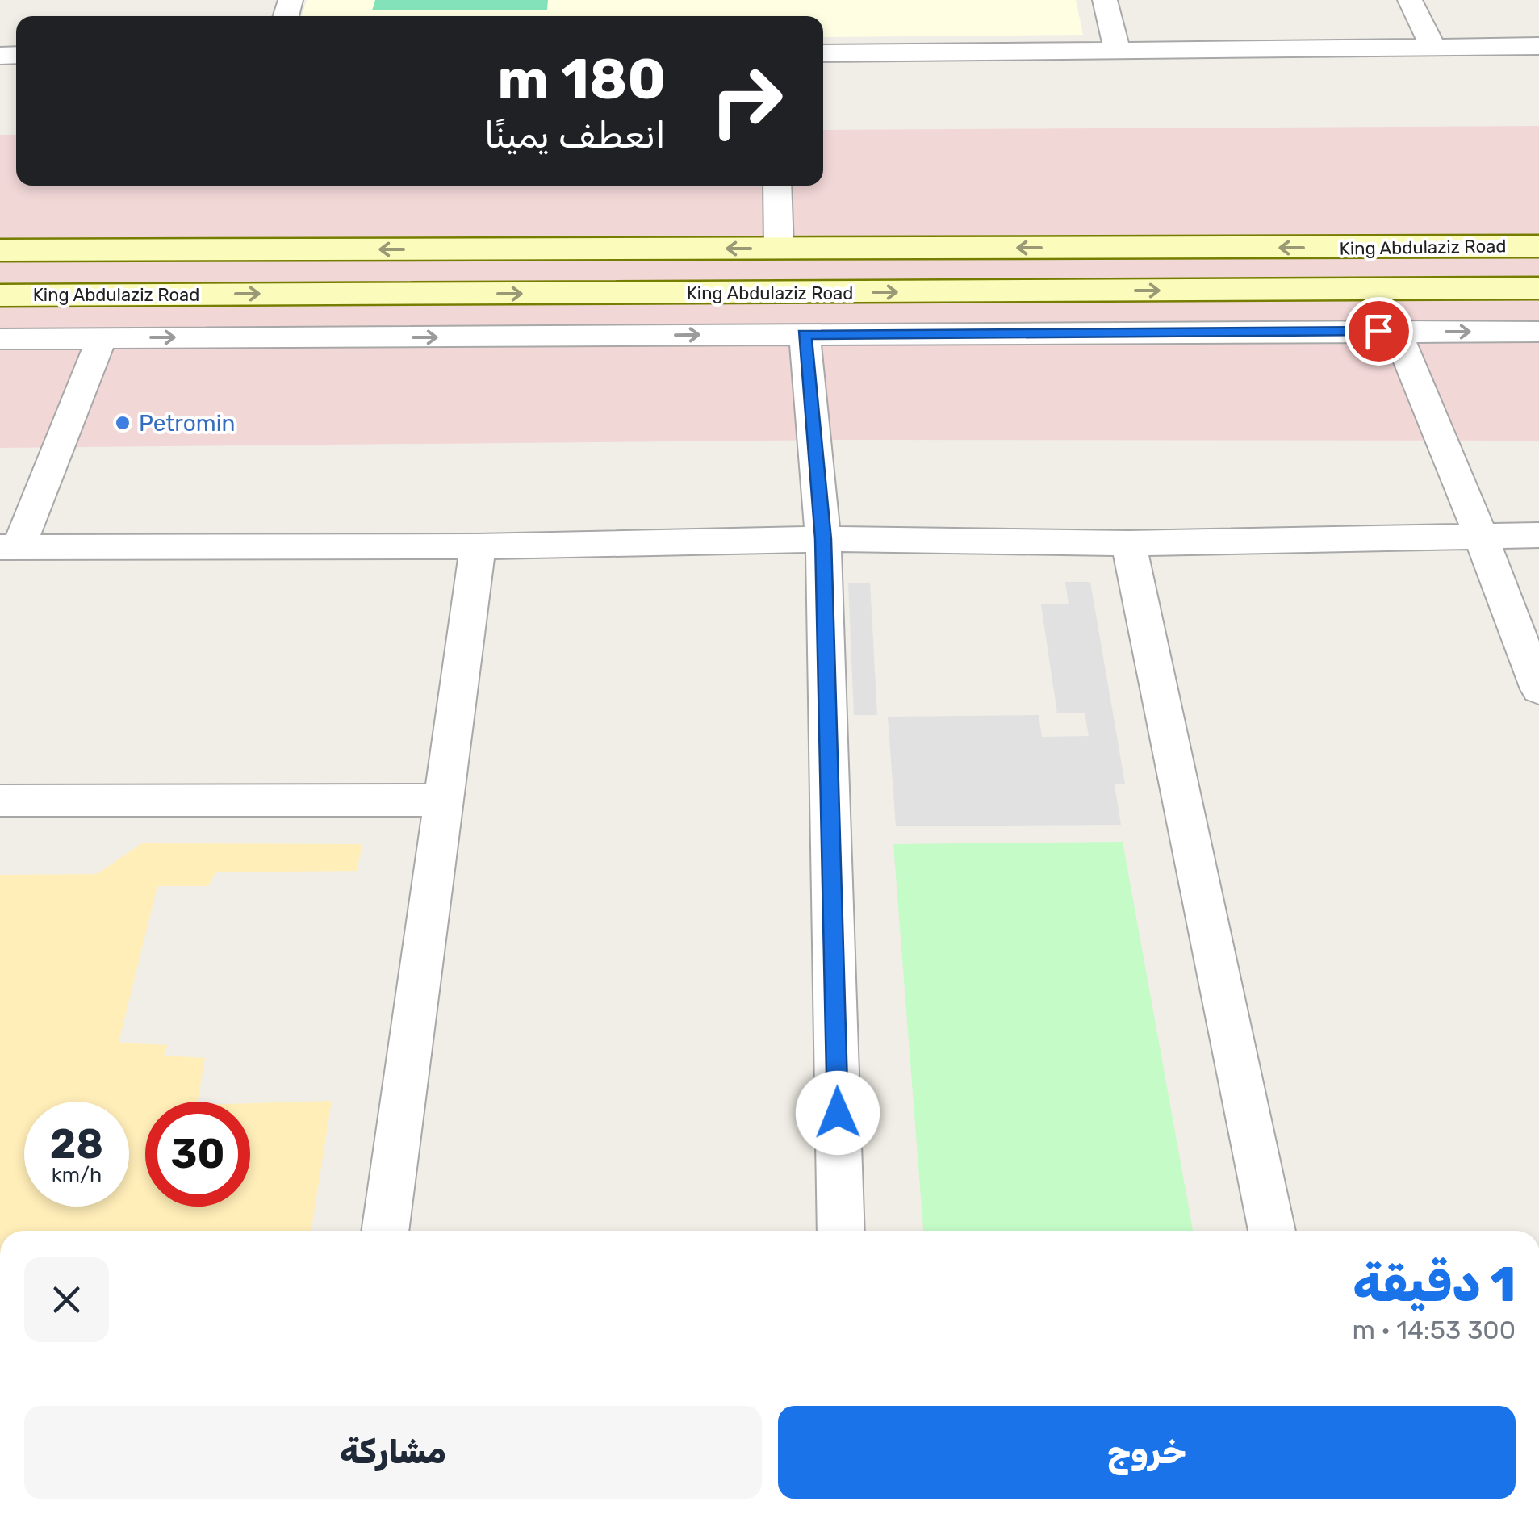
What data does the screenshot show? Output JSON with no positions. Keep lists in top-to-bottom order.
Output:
{
  "streets": {
    "main road": ["King Abdulaziz Road"]
  },
  "places": ["Petromin"],
  "page": {
    "turn": ["180 m", "انعطف يمينًا"],
    "speed": "28 km/h",
    "limit": "30",
    "heading": ["1 دقيقة", "300 m · 14:53"],
    "buttons": ["خروج", "مشاركة"]
  }
}
